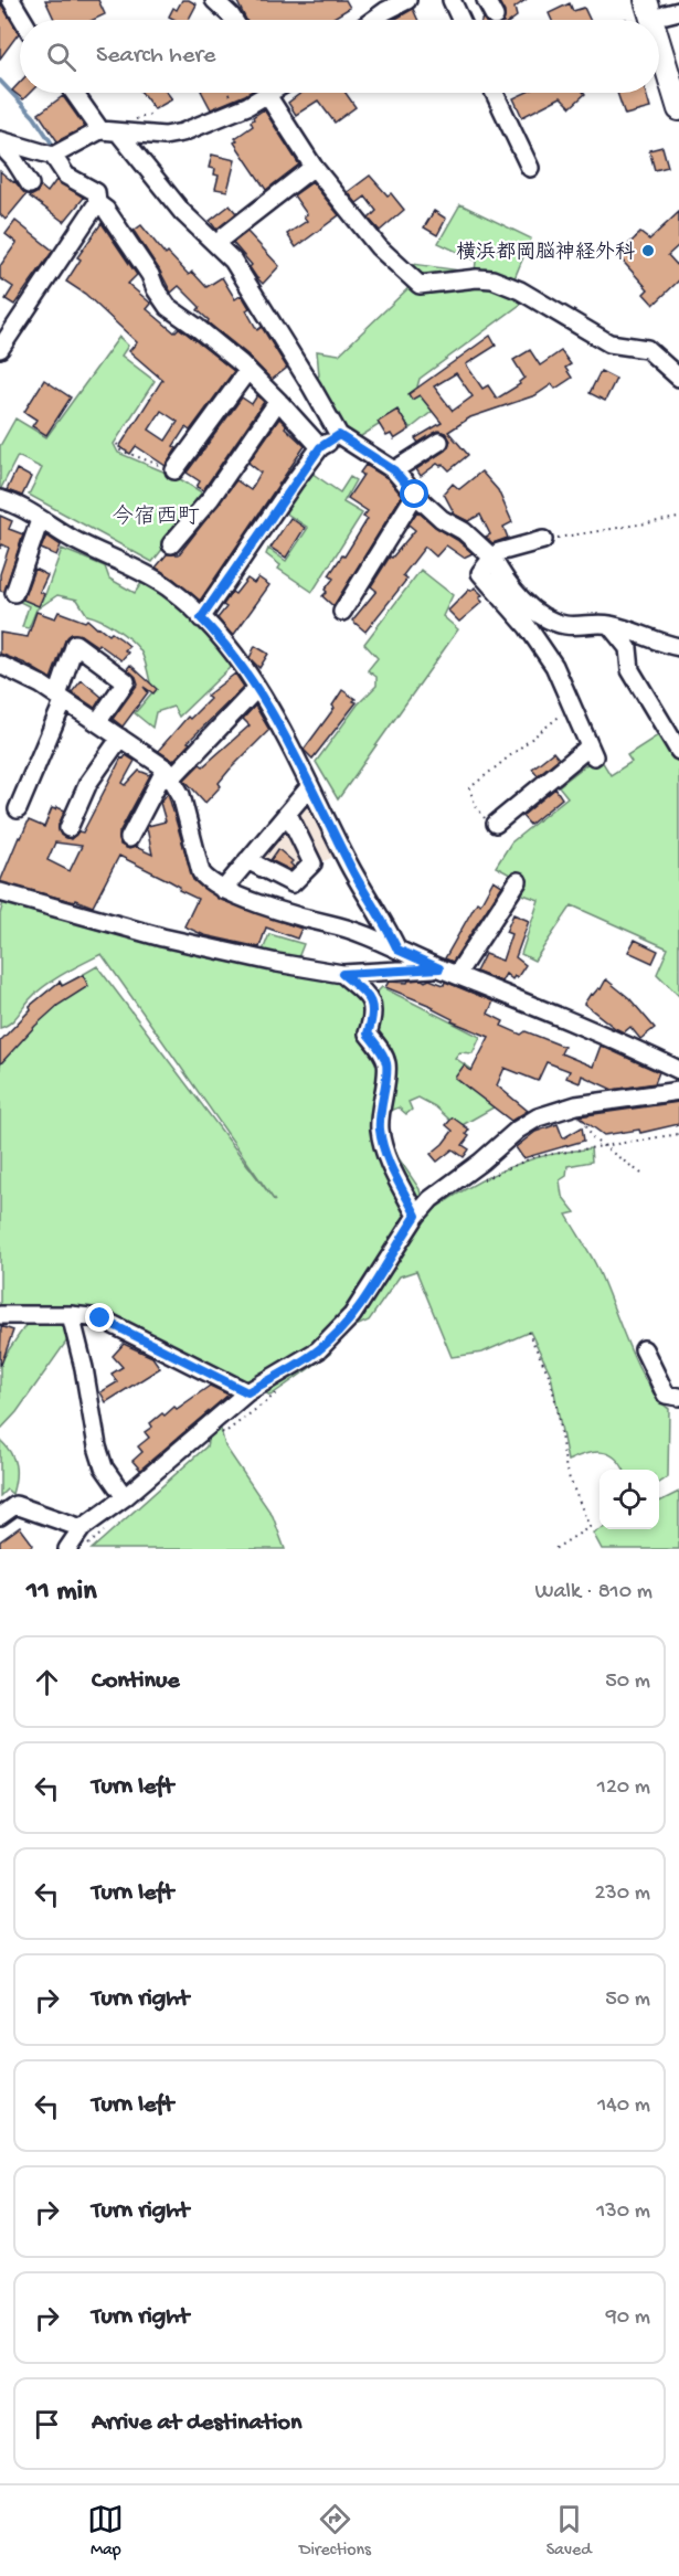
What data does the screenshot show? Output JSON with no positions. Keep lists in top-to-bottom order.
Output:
{
  "districts": ["今宿西町"],
  "places": ["横浜都岡脳神経外科"],
  "page": {
    "search": "Search here",
    "heading": ["11 min", "Walk · 810 m"],
    "list": [
      ["Continue", "50 m"],
      ["Turn left", "120 m"],
      ["Turn left", "230 m"],
      ["Turn right", "50 m"],
      ["Turn left", "140 m"],
      ["Turn right", "130 m"],
      ["Turn right", "90 m"],
      "Arrive at destination"
    ],
    "nav": ["Map", "Directions", "Saved"]
  }
}
